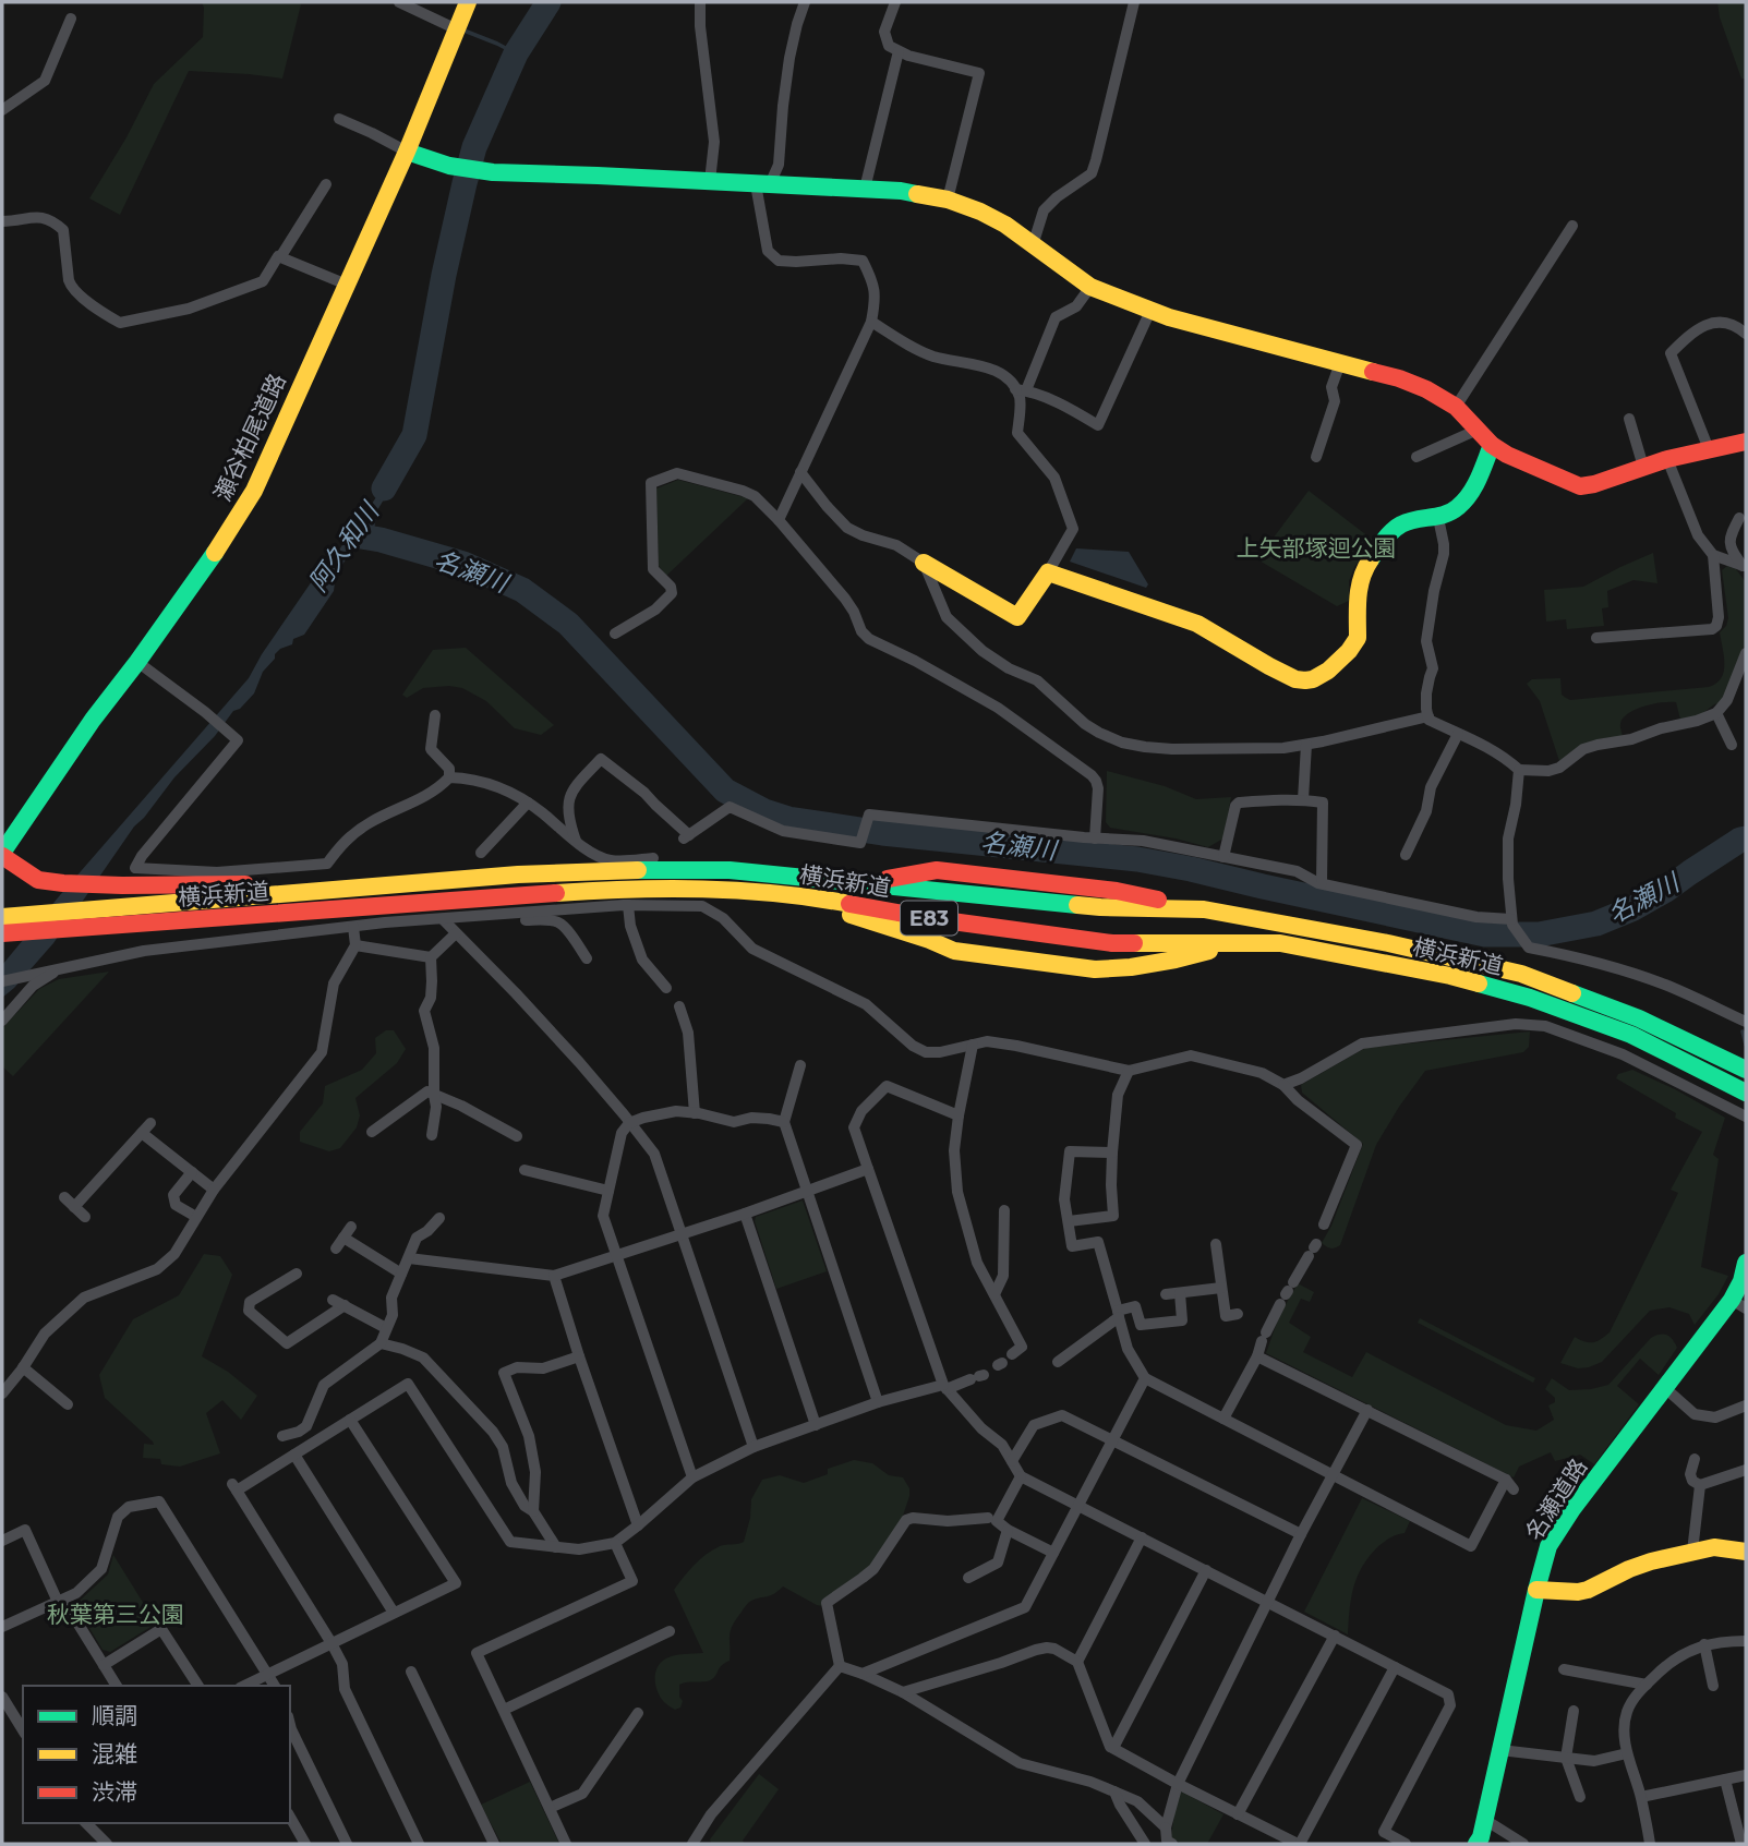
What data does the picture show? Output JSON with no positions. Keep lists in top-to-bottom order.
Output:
{
  "streets": {
    "main road": [
      "瀬谷柏尾道路",
      "横浜新道",
      "E83",
      "名瀬道路"
    ]
  },
  "water": ["阿久和川", "名瀬川"],
  "parks": ["上矢部塚迴公園", "秋葉第三公園"],
  "legend": ["順調", "混雑", "渋滞"]
}
